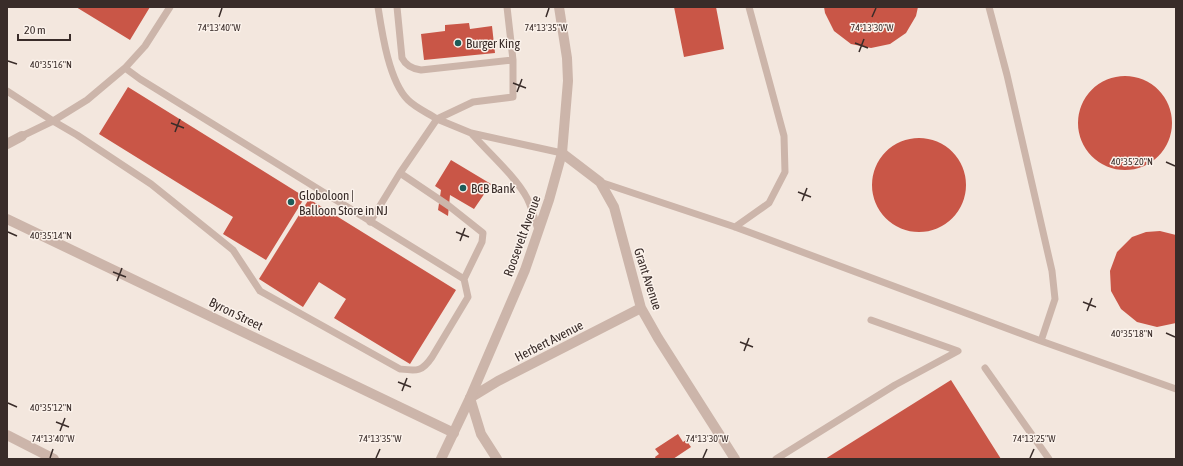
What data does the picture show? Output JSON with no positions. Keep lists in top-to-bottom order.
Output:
{
  "streets": {
    "street": [
      "Roosevelt Avenue",
      "Grant Avenue",
      "Byron Street",
      "Herbert Avenue"
    ]
  },
  "crossings": [
    ["Roosevelt Avenue", "Grant Avenue"],
    ["Roosevelt Avenue", "Byron Street"],
    ["Roosevelt Avenue", "Herbert Avenue"],
    ["Grant Avenue", "Herbert Avenue"]
  ],
  "places": ["Burger King", "BCB Bank", "Globoloon | Balloon Store in NJ"],
  "scale_bar": "20 m",
  "coordinates": [
    "74°13'35\"W",
    "74°13'30\"W",
    "74°13'40\"W",
    "40°35'16\"N",
    "40°35'20\"N",
    "40°35'14\"N",
    "40°35'18\"N",
    "40°35'12\"N",
    "74°13'25\"W"
  ]
}
